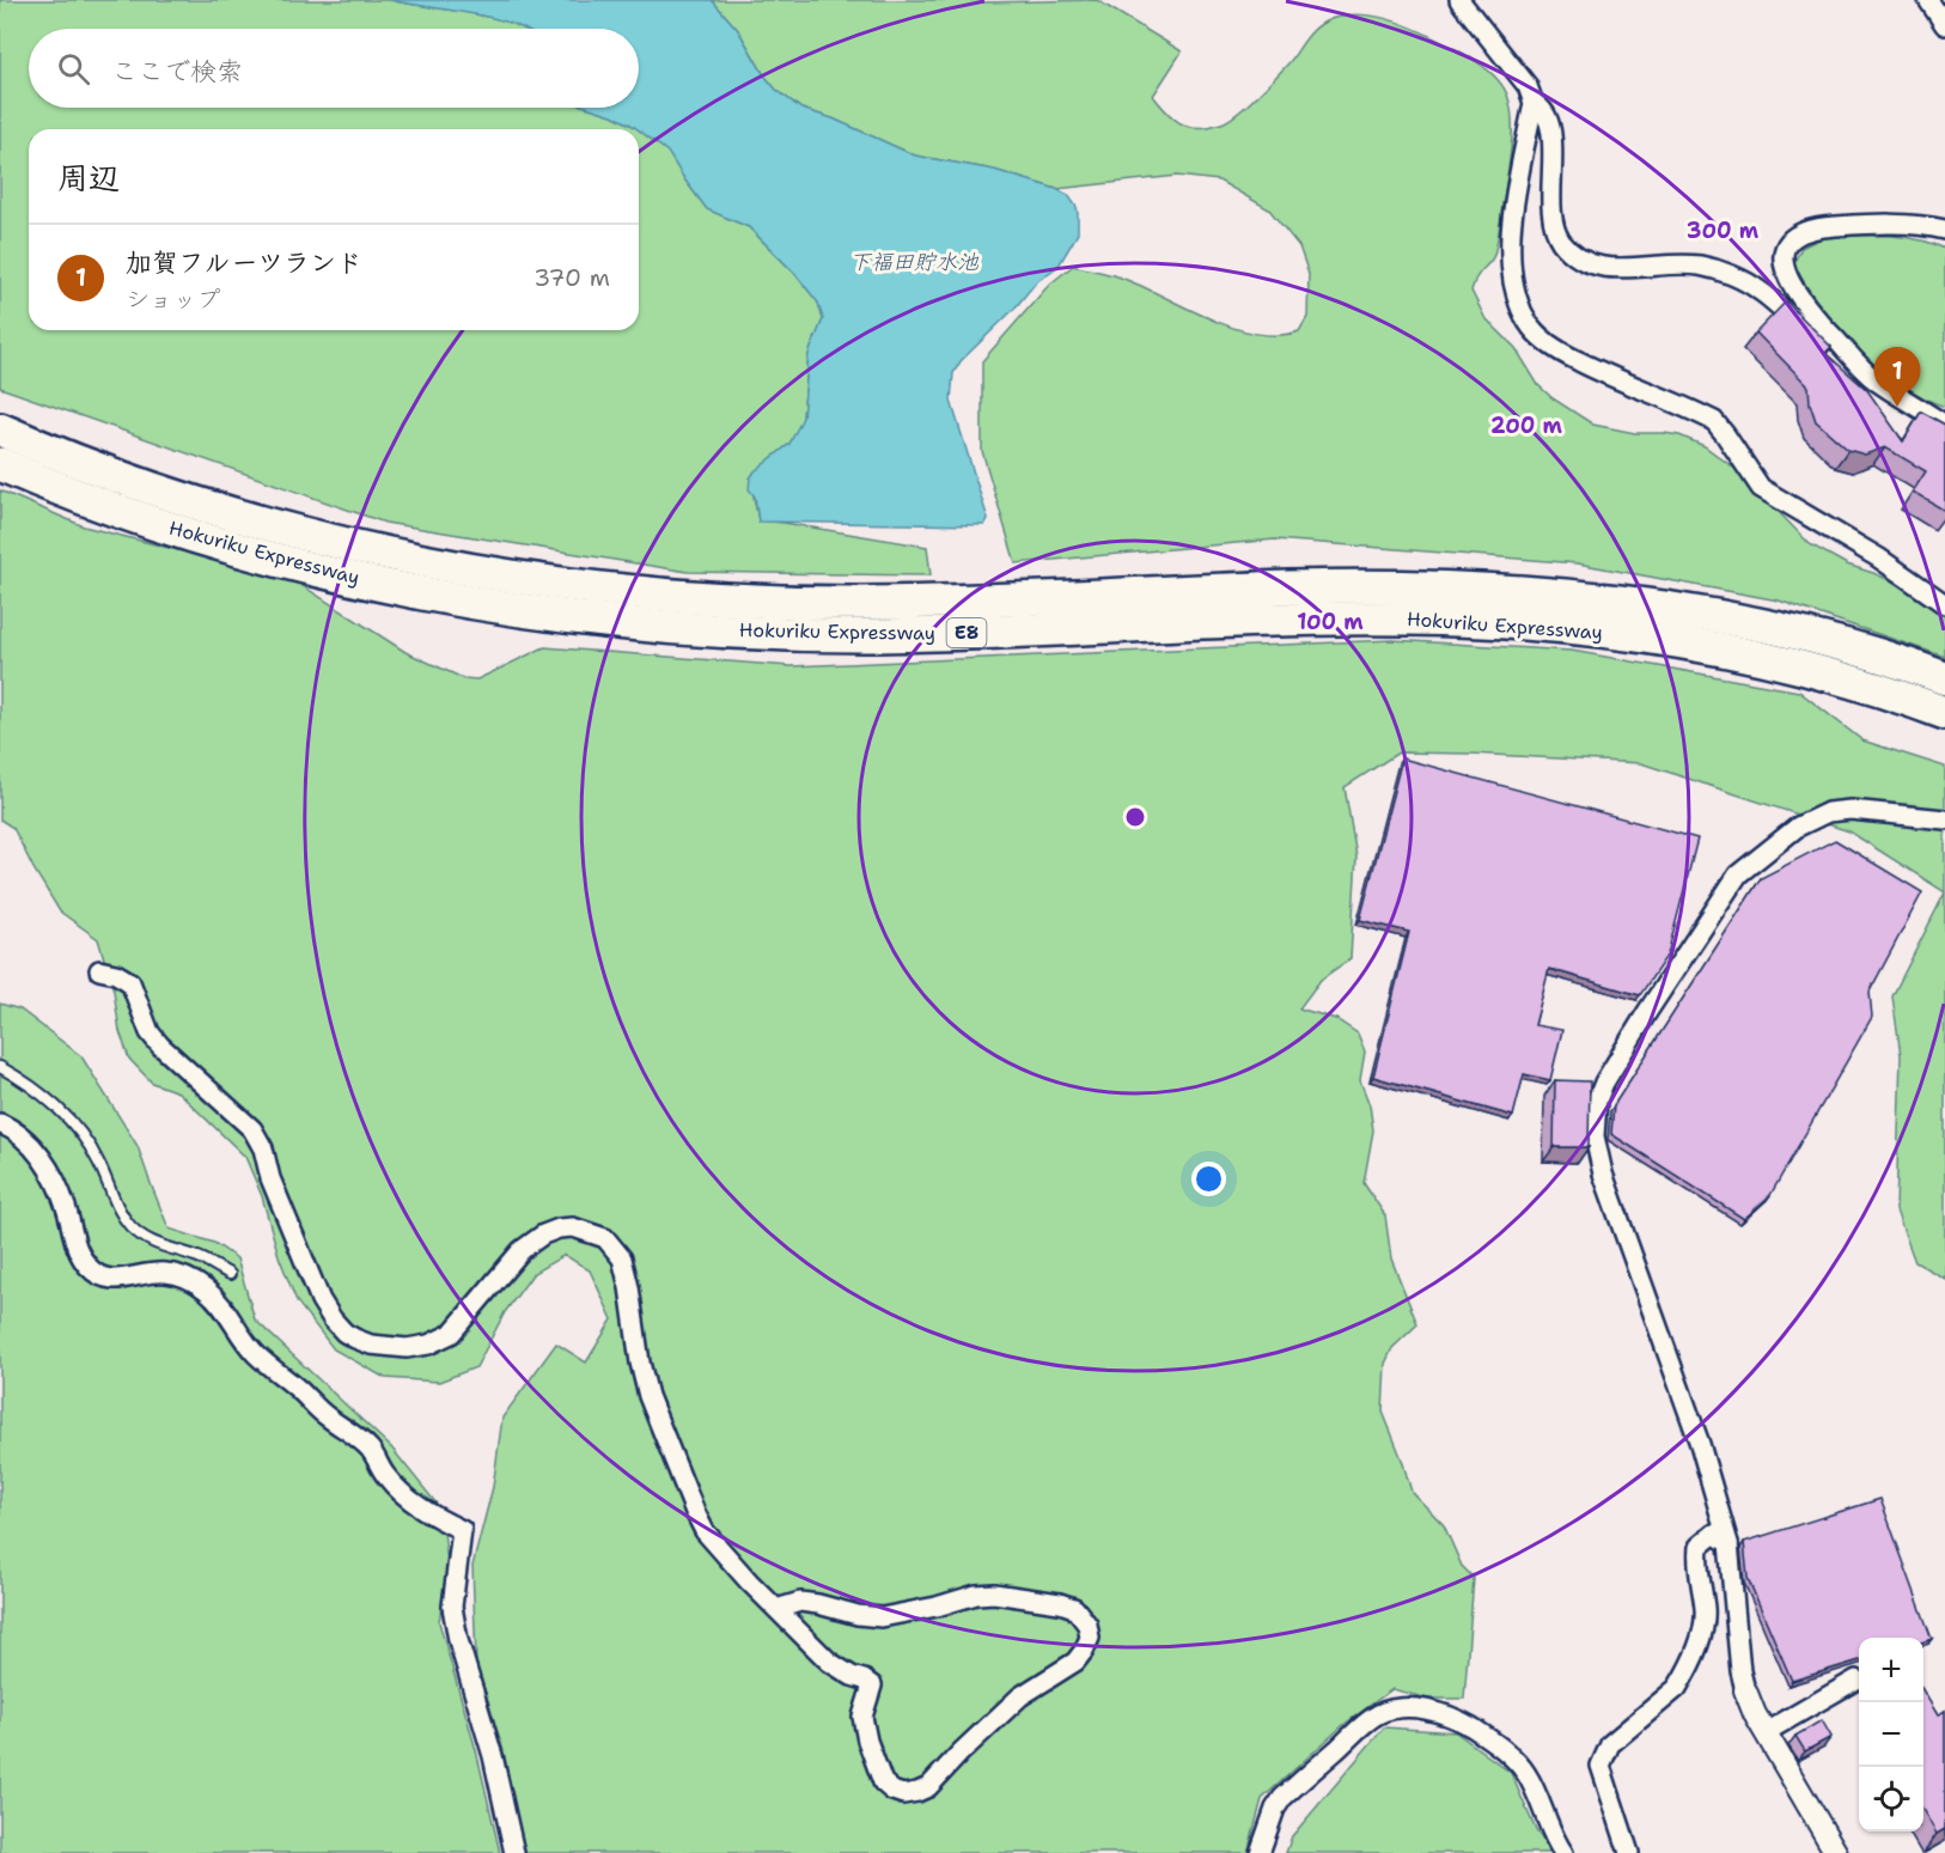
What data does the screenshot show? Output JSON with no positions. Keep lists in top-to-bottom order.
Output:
{
  "streets": {
    "highway": ["Hokuriku Expressway", "E8"]
  },
  "water": ["下福田貯水池"],
  "page": {
    "search": "ここで検索",
    "heading": "周辺",
    "list": [
      {
        "mark": "1",
        "name": "加賀フルーツランド",
        "note": "ショップ",
        "value": "370 m"
      }
    ],
    "pins": "1",
    "map_buttons": ["+", "−"]
  },
  "rings": ["300 m", "200 m", "100 m"]
}
